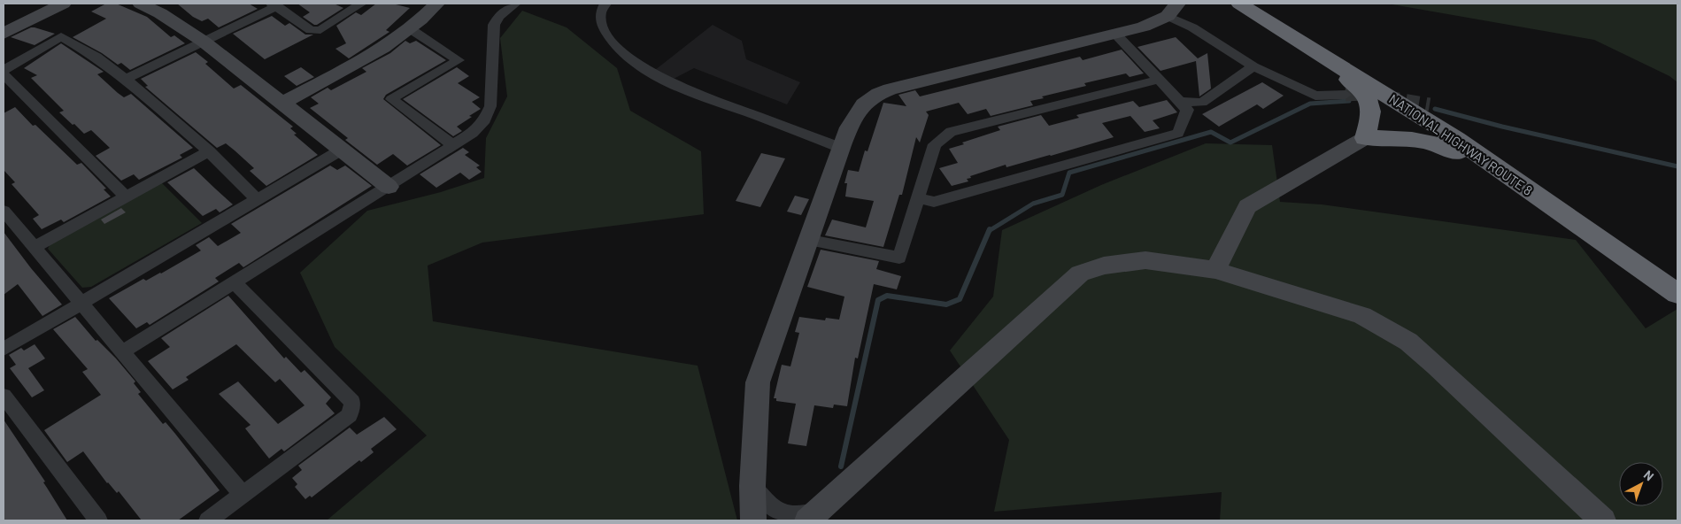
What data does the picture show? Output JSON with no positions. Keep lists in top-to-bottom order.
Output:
{
  "streets": {
    "highway": ["NATIONAL HIGHWAY ROUTE 8"]
  },
  "north": "top right"
}
